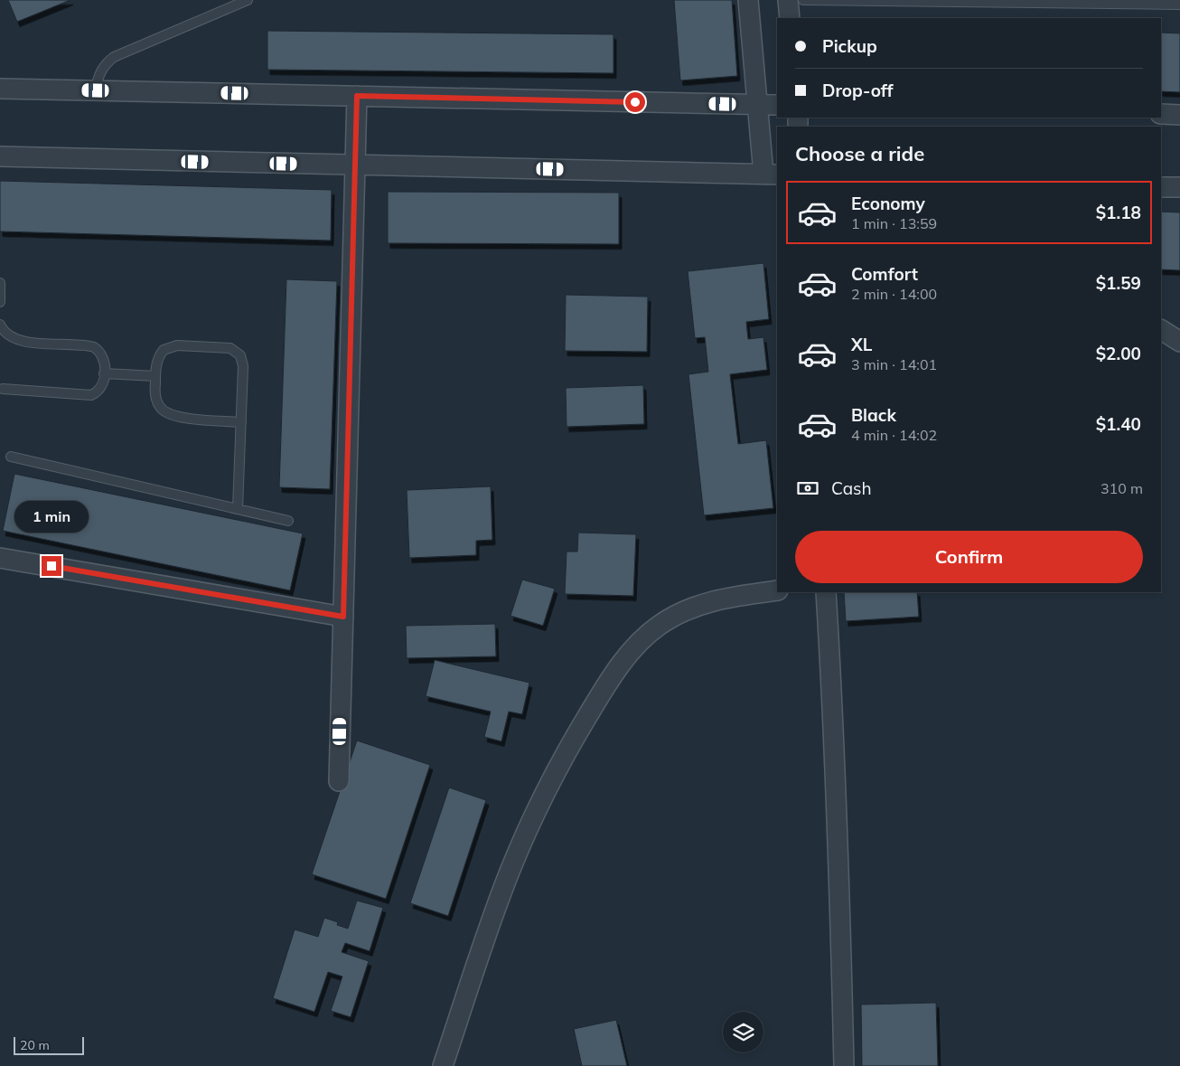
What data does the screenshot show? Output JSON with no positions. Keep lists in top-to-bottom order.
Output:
{
  "scale_bar": "20 m",
  "page": {
    "banner": ["Pickup", "Drop-off"],
    "heading": "Choose a ride",
    "list": [
      {
        "name": "Economy",
        "note": "1 min · 13:59",
        "value": "$1.18"
      },
      {
        "name": "Comfort",
        "note": "2 min · 14:00",
        "value": "$1.59"
      },
      {
        "name": "XL",
        "note": "3 min · 14:01",
        "value": "$2.00"
      },
      {
        "name": "Black",
        "note": "4 min · 14:02",
        "value": "$1.40"
      }
    ],
    "pay": ["Cash", "310 m"],
    "bubble": "1 min",
    "buttons": "Confirm",
    "scale": "20 m"
  }
}
